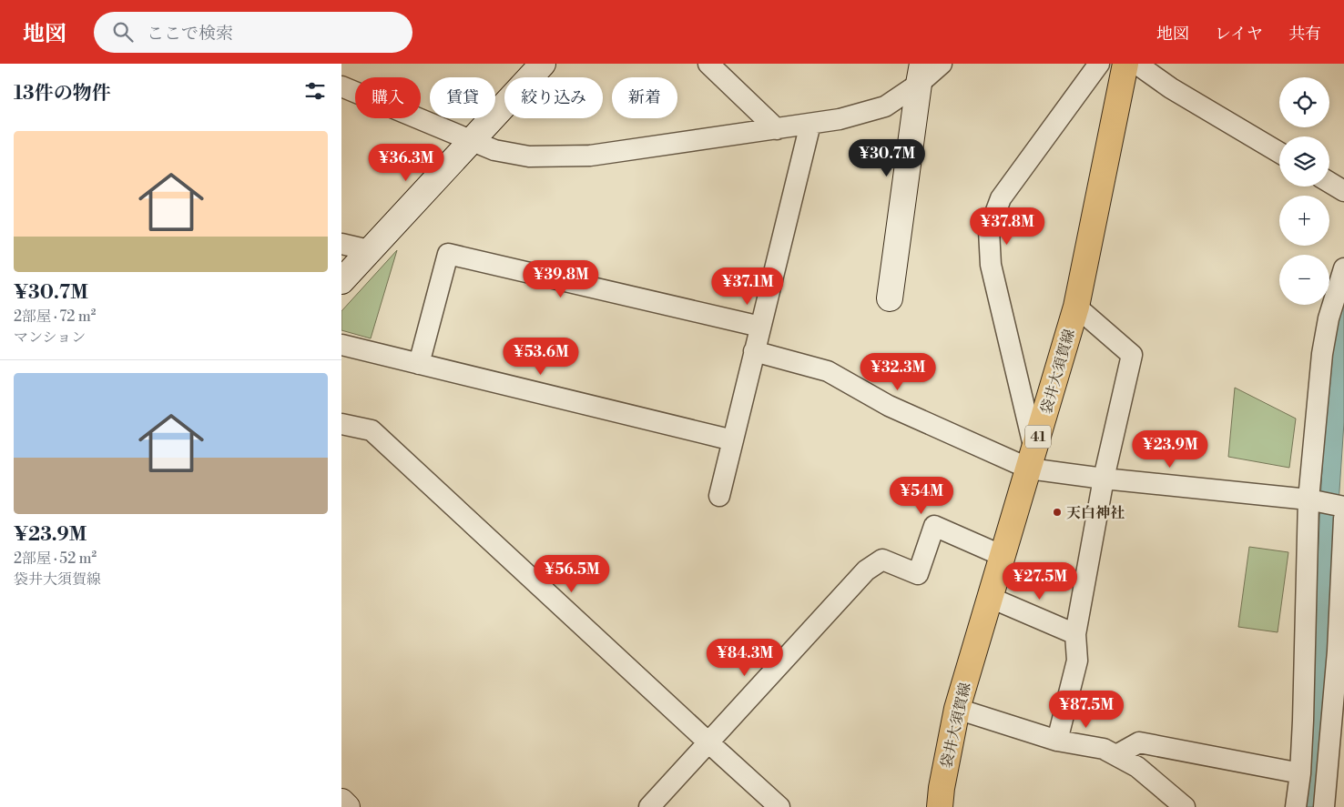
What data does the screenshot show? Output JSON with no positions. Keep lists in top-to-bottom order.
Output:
{
  "streets": {
    "main road": ["袋井大須賀線", "41"]
  },
  "places": ["天白神社"],
  "page": {
    "header": "地図",
    "search": "ここで検索",
    "nav": ["地図", "レイヤ", "共有"],
    "heading": "13件の物件",
    "map_buttons": ["+", "−"],
    "chip": [
      "購入",
      "賃貸",
      "絞り込み",
      "新着"
    ],
    "list": [
      {
        "name": "¥30.7M",
        "note": "2部屋 · 72 m² · マンション"
      },
      {
        "name": "¥23.9M",
        "note": "2部屋 · 52 m² · 袋井大須賀線"
      }
    ],
    "price": [
      "¥30.7M",
      "¥36.3M",
      "¥37.8M",
      "¥39.8M",
      "¥37.1M",
      "¥53.6M",
      "¥32.3M",
      "¥23.9M",
      "¥54M",
      "¥56.5M",
      "¥27.5M",
      "¥84.3M",
      "¥87.5M"
    ]
  }
}
